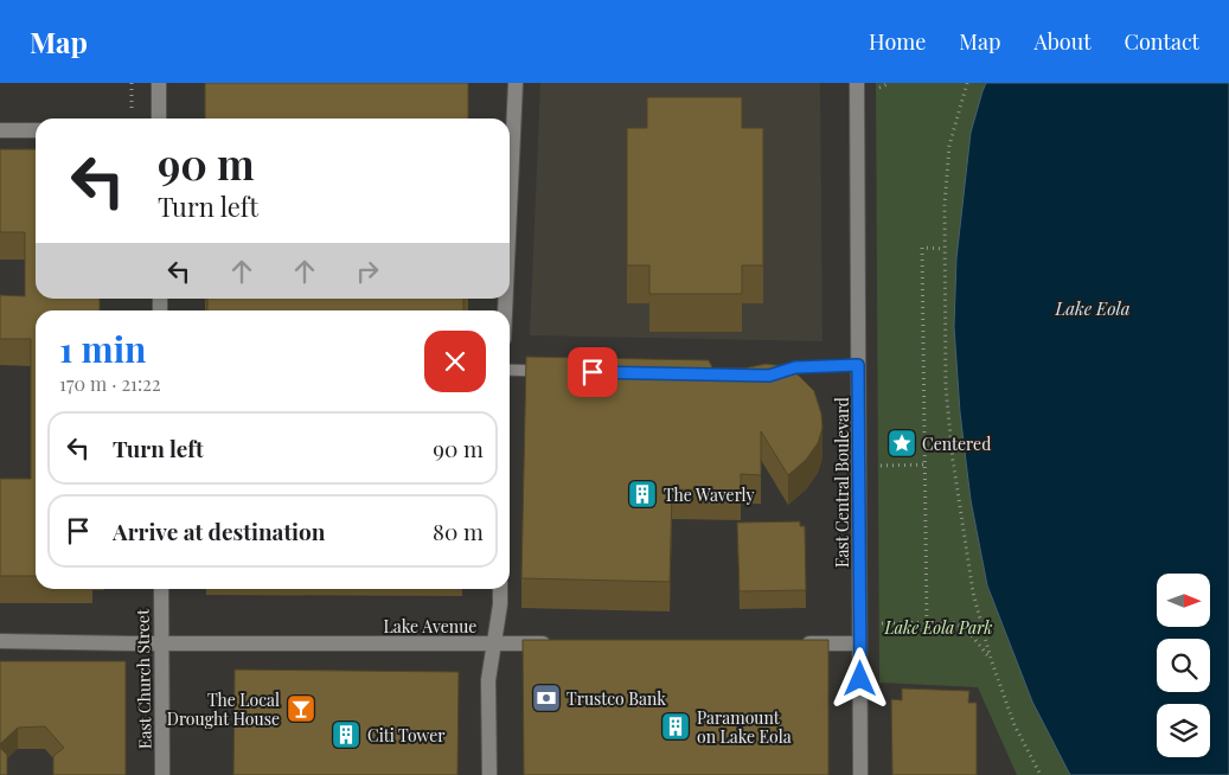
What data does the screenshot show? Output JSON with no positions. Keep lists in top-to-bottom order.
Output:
{
  "streets": {
    "street": ["East Central Boulevard", "Lake Avenue", "East Church Street"]
  },
  "crossings": [
    ["Lake Avenue", "East Church Street"]
  ],
  "water": ["Lake Eola"],
  "parks": ["Lake Eola Park"],
  "places": {
    "place": ["Centered"],
    "building": ["The Waverly", "Paramount on Lake Eola", "Citi Tower"],
    "bank": ["Trustco Bank"],
    "bar": ["The Local Drought House"]
  },
  "north": "right",
  "page": {
    "header": "Map",
    "nav": [
      "Home",
      "Map",
      "About",
      "Contact"
    ],
    "turn": ["90 m", "Turn left"],
    "heading": ["1 min", "170 m · 21:22"],
    "list": [
      {
        "name": "Turn left",
        "value": "90 m"
      },
      {
        "name": "Arrive at destination",
        "value": "80 m"
      }
    ]
  }
}
